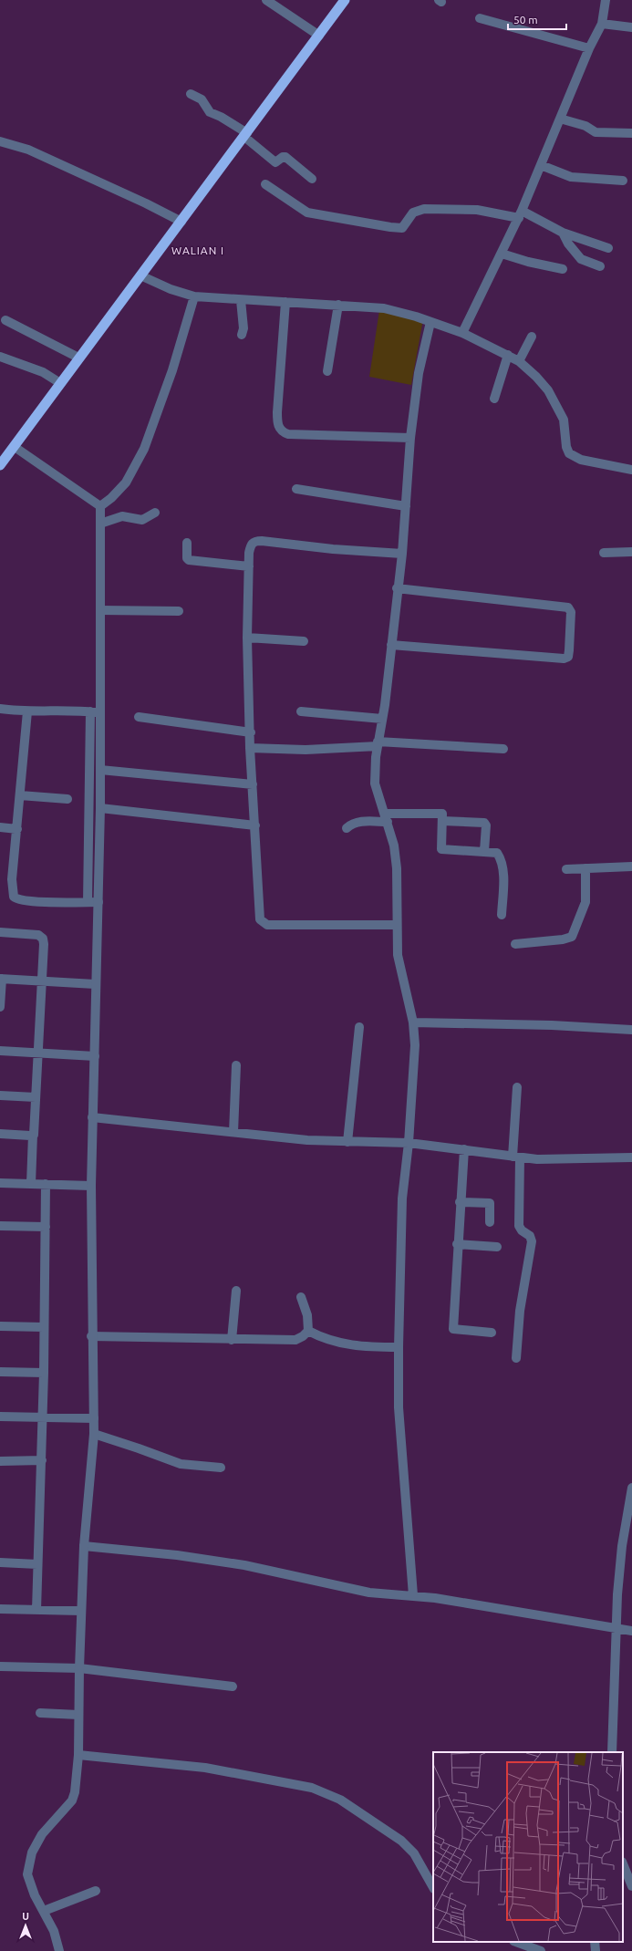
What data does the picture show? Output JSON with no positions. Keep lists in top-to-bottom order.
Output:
{
  "districts": ["WALIAN I"],
  "scale_bar": "50 m",
  "north": "top"
}
